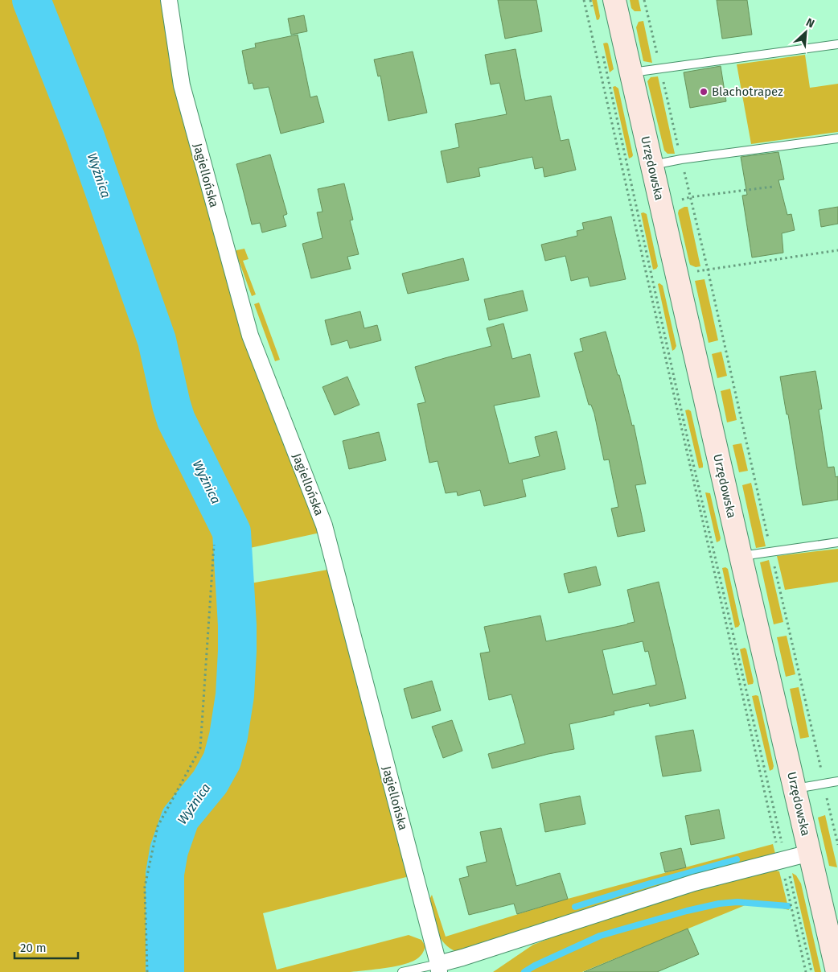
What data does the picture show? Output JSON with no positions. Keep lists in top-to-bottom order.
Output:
{
  "streets": {
    "street": ["Urzędowska", "Jagiellońska"]
  },
  "water": ["Wyżnica"],
  "places": ["Blachotrapez"],
  "scale_bar": "20 m",
  "north": "top right"
}
